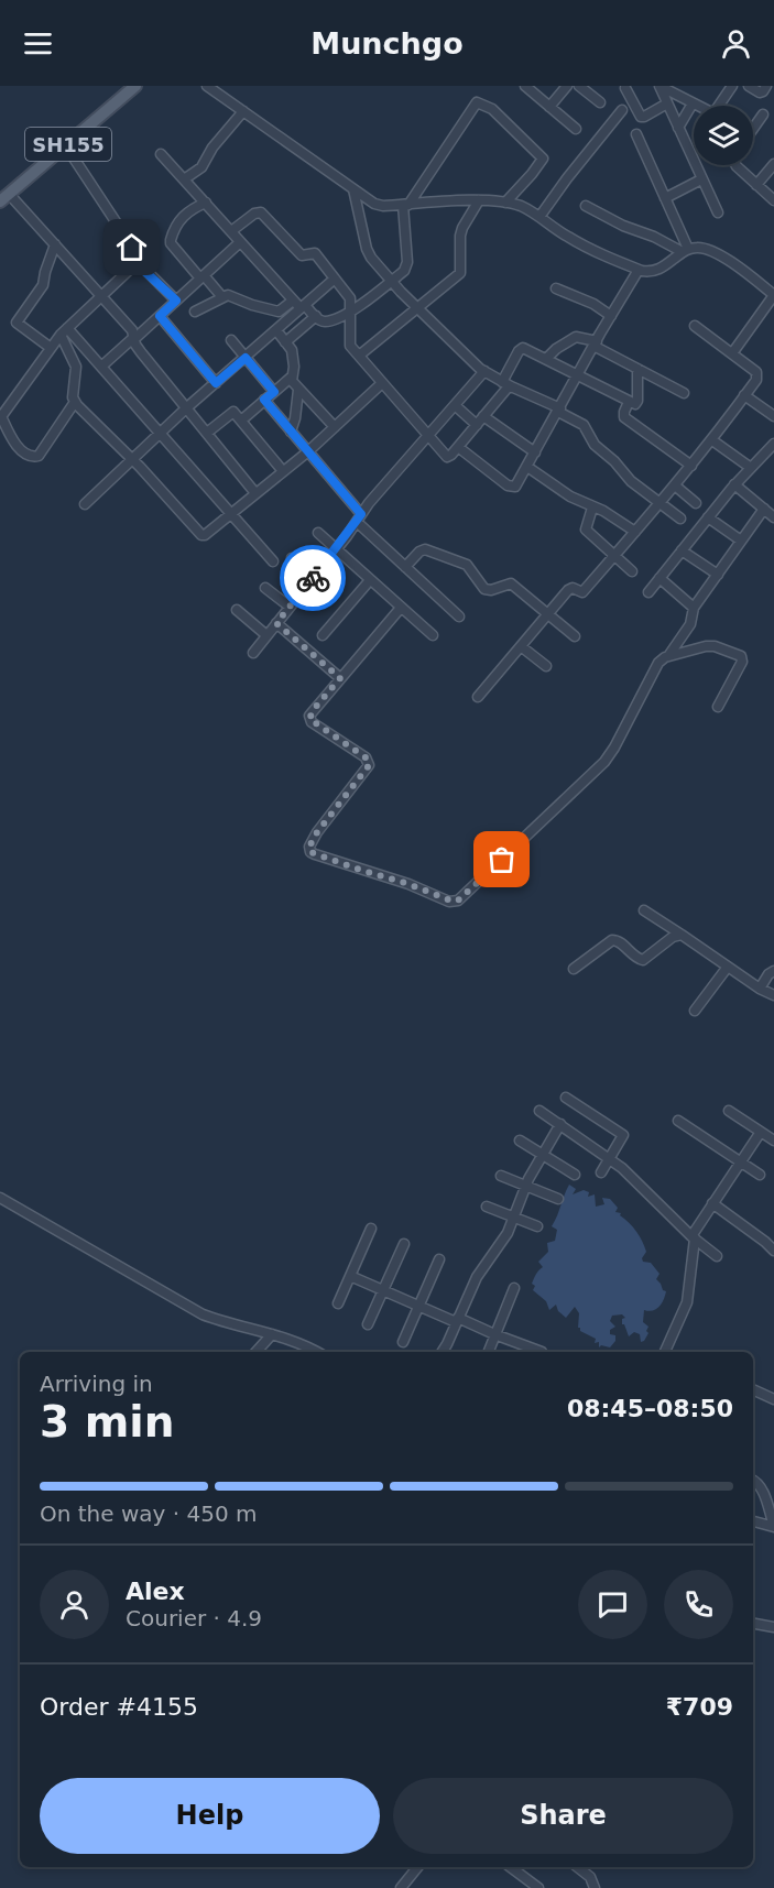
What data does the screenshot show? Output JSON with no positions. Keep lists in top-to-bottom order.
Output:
{
  "streets": {
    "main road": ["SH155"]
  },
  "page": {
    "header": "Munchgo",
    "heading": ["3 min", "Arriving in", "08:45–08:50"],
    "panel": [
      "Alex",
      "Courier · 4.9",
      "Order #4155",
      "₹709"
    ],
    "bar": "On the way · 450 m",
    "buttons": ["Help", "Share"]
  }
}
